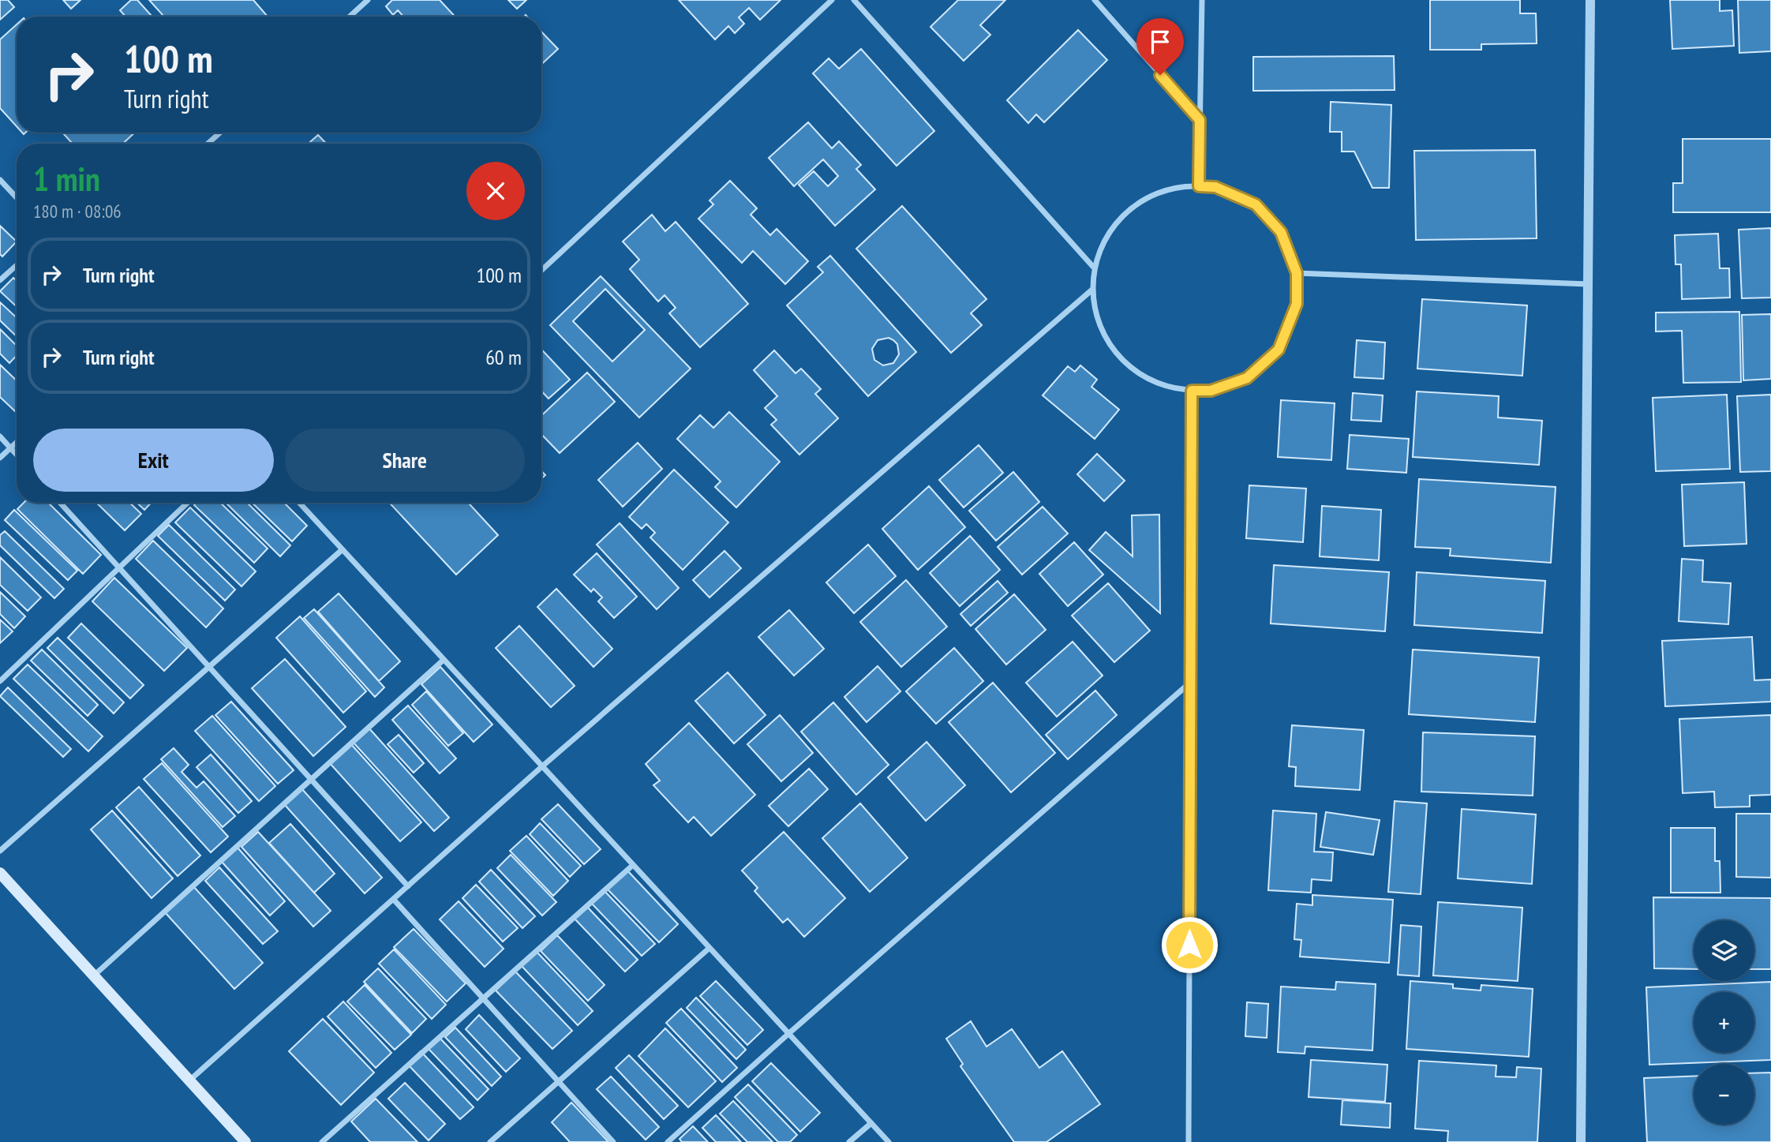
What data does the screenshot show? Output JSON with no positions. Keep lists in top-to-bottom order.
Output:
{
  "page": {
    "turn": ["100 m", "Turn right"],
    "heading": ["1 min", "180 m · 08:06"],
    "list": [
      {
        "name": "Turn right",
        "value": "100 m"
      },
      {
        "name": "Turn right",
        "value": "60 m"
      }
    ],
    "buttons": ["Exit", "Share"],
    "map_buttons": ["+", "−"]
  }
}
